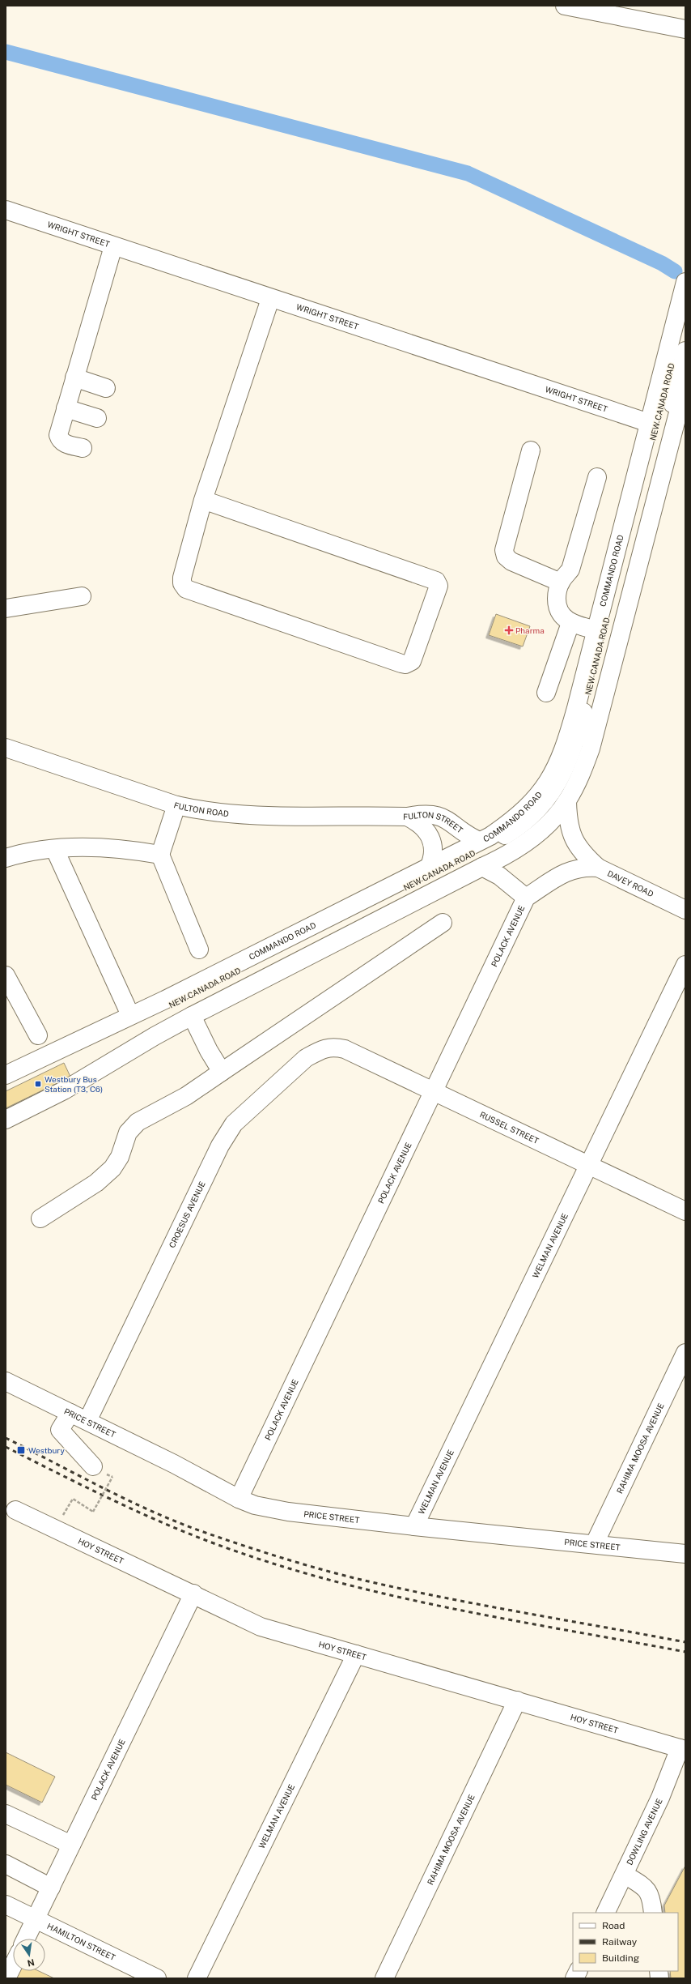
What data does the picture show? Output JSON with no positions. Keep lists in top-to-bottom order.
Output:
{
  "streets": {
    "street": [
      "WRIGHT STREET",
      "NEW CANADA ROAD",
      "COMMANDO ROAD",
      "FULTON ROAD",
      "FULTON STREET",
      "DAVEY ROAD",
      "POLACK AVENUE",
      "RUSSEL STREET",
      "CROESUS AVENUE",
      "WELMAN AVENUE",
      "PRICE STREET",
      "RAHIMA MOOSA AVENUE",
      "HOY STREET",
      "DOWLING AVENUE",
      "HAMILTON STREET"
    ]
  },
  "crossings": [
    ["WRIGHT STREET", "COMMANDO ROAD"],
    ["COMMANDO ROAD", "FULTON STREET"],
    ["FULTON ROAD", "FULTON STREET"],
    ["DAVEY ROAD", "POLACK AVENUE"],
    ["POLACK AVENUE", "RUSSEL STREET"],
    ["POLACK AVENUE", "PRICE STREET"],
    ["POLACK AVENUE", "HOY STREET"],
    ["POLACK AVENUE", "HAMILTON STREET"],
    ["RUSSEL STREET", "CROESUS AVENUE"],
    ["RUSSEL STREET", "WELMAN AVENUE"],
    ["CROESUS AVENUE", "PRICE STREET"],
    ["WELMAN AVENUE", "PRICE STREET"],
    ["WELMAN AVENUE", "HOY STREET"],
    ["PRICE STREET", "RAHIMA MOOSA AVENUE"],
    ["RAHIMA MOOSA AVENUE", "HOY STREET"],
    ["HOY STREET", "DOWLING AVENUE"]
  ],
  "places": {
    "health": ["Pharma"],
    "transit": ["Westbury Bus Station (T3, C6)", "Westbury"]
  },
  "legend": ["Road", "Railway", "Building"],
  "north": "bottom"
}
